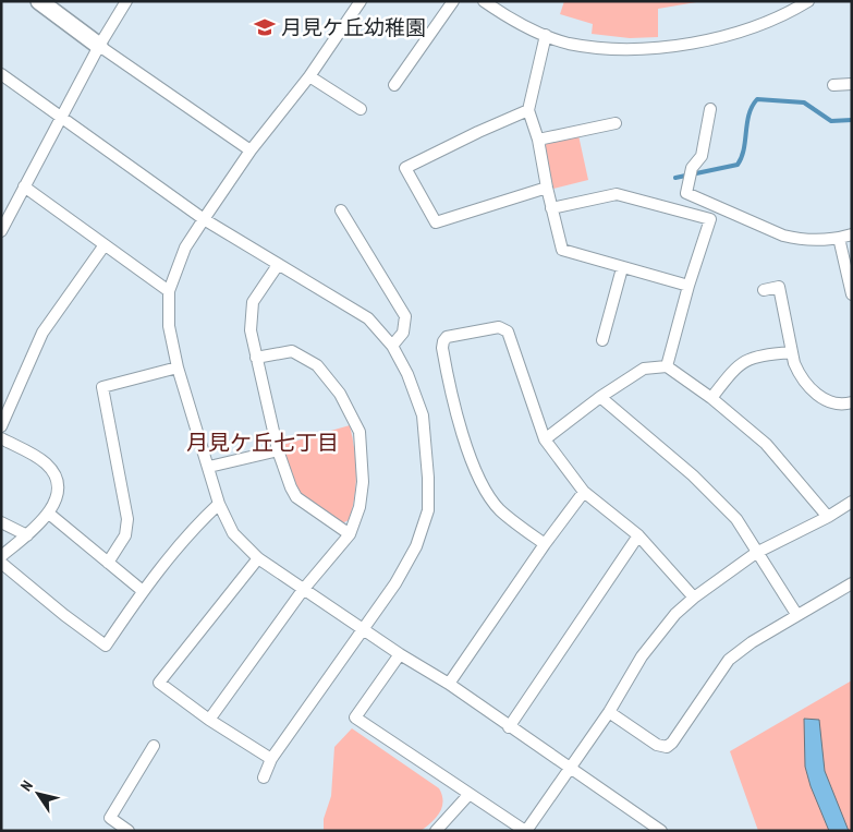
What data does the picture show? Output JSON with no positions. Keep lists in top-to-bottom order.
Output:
{
  "districts": ["月見ケ丘七丁目"],
  "places": {
    "school or university": ["月見ケ丘幼稚園"]
  },
  "north": "top left"
}
